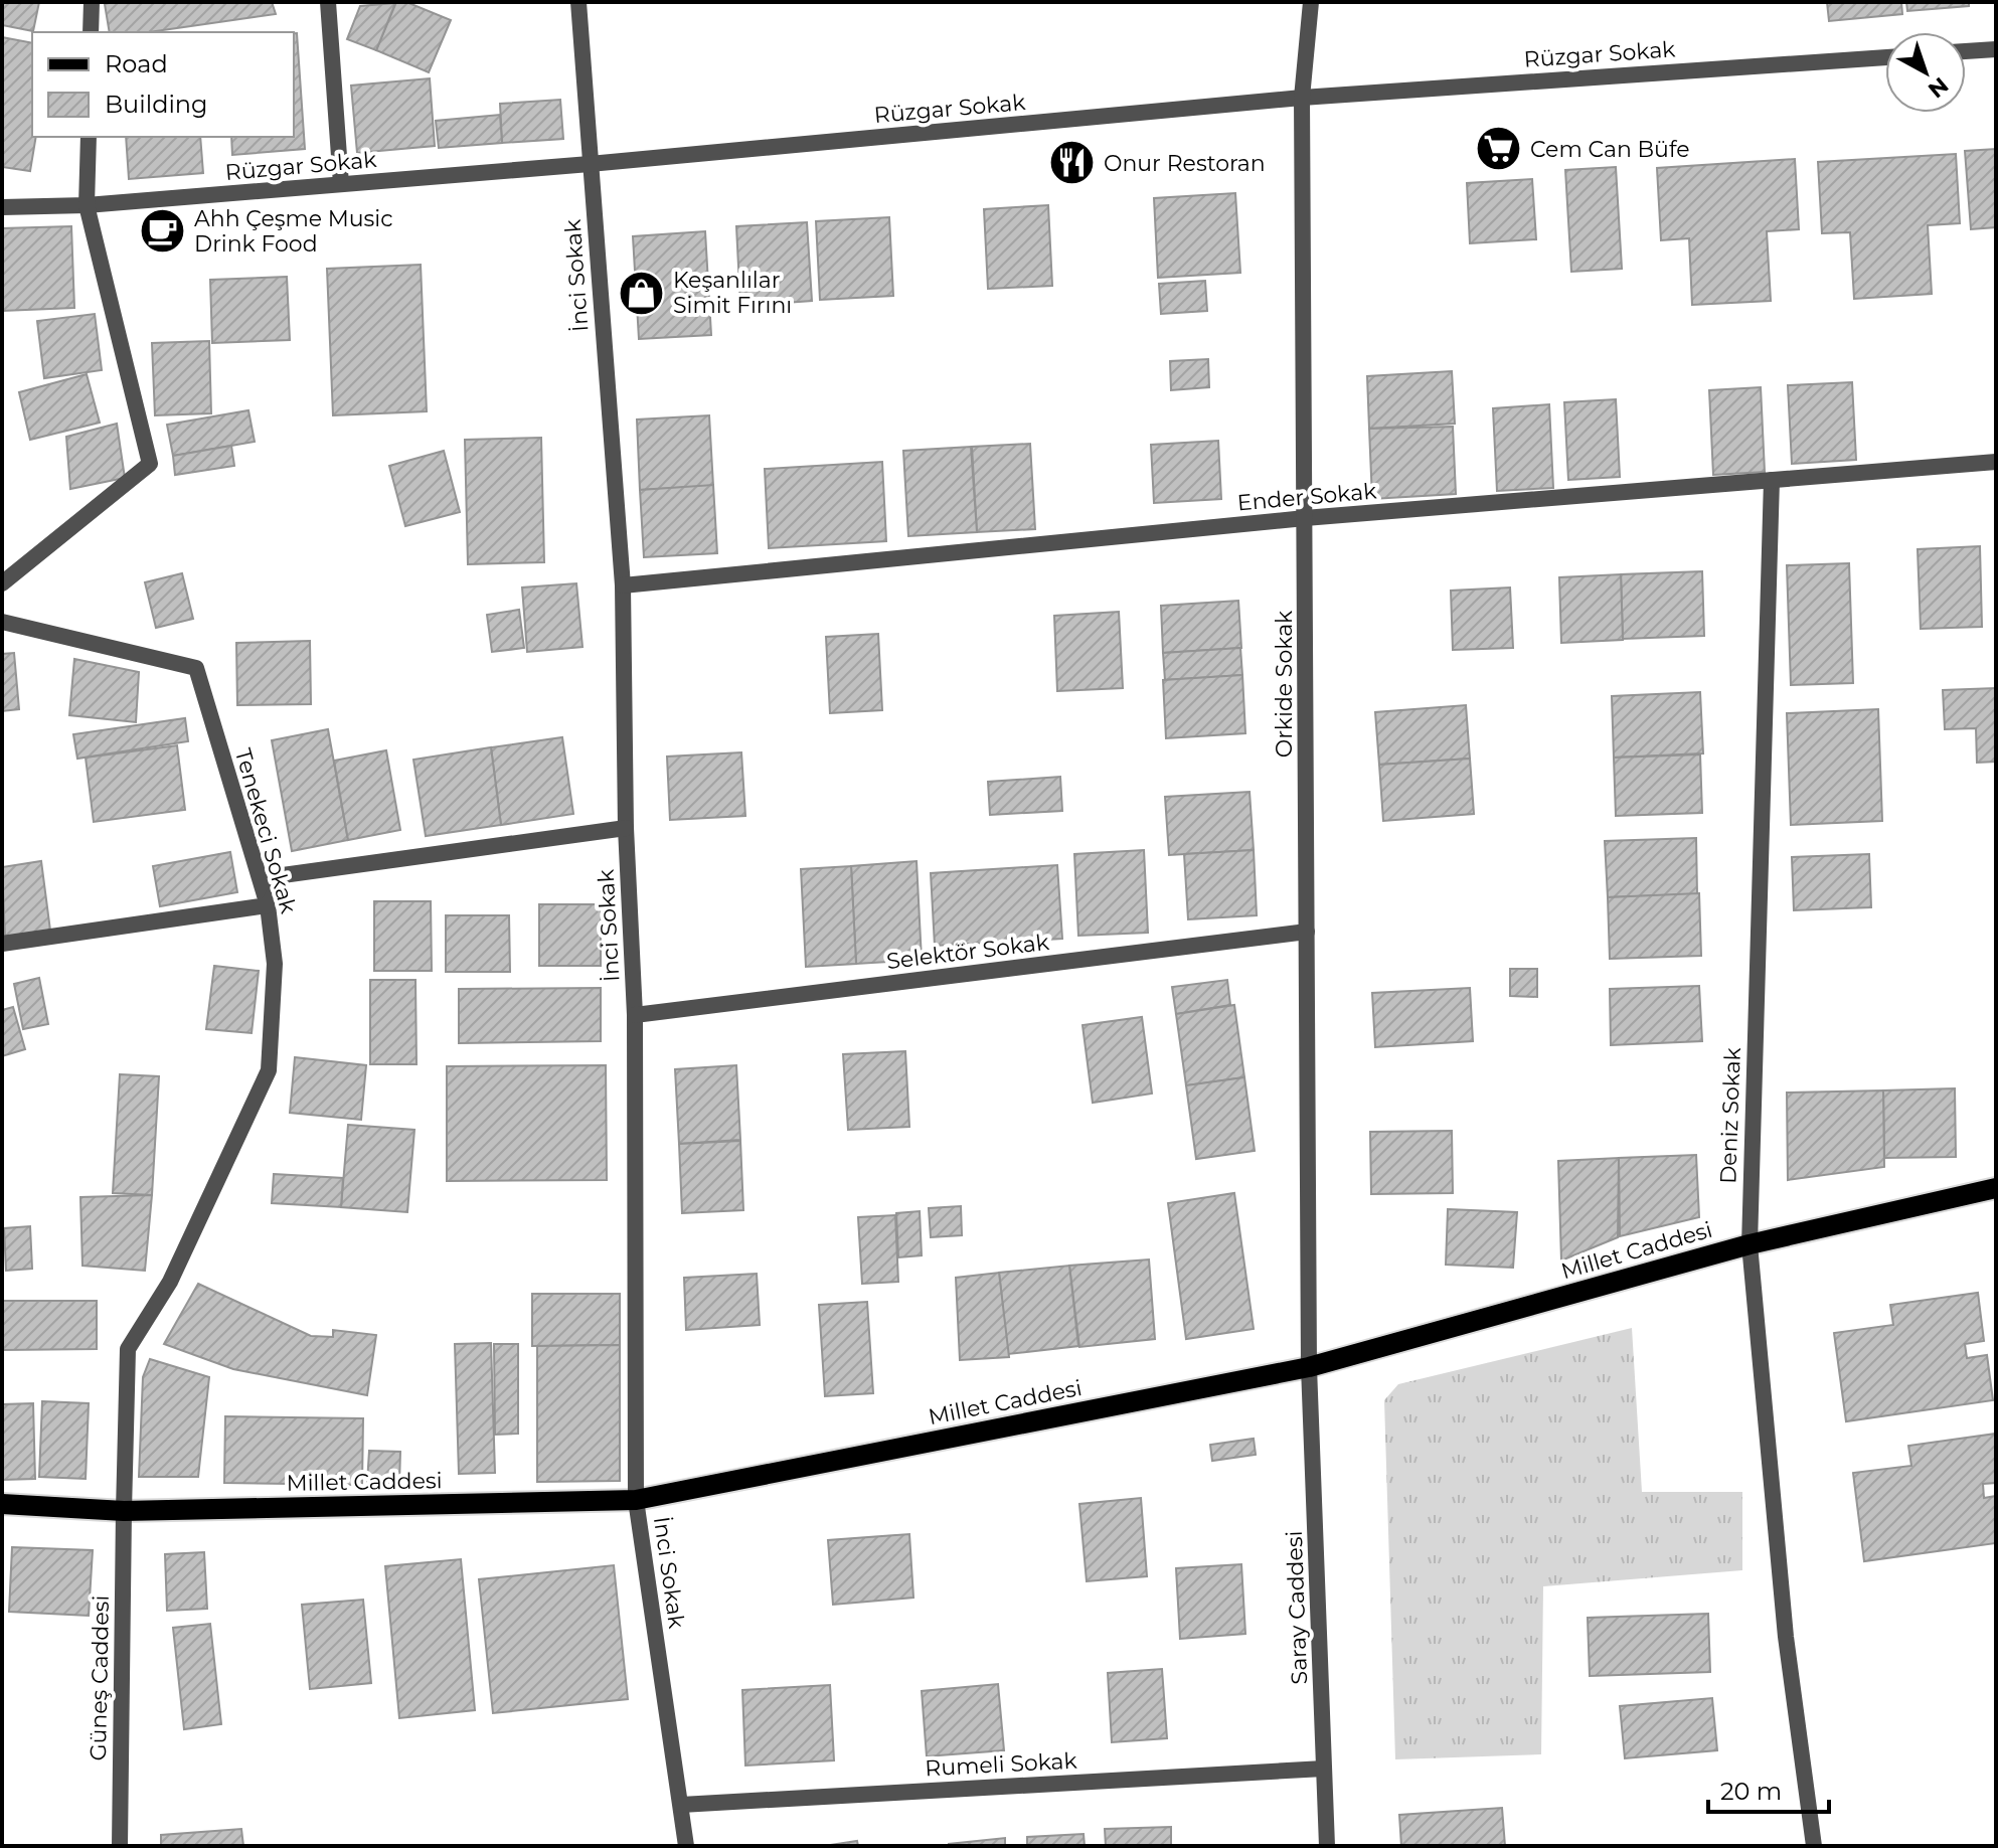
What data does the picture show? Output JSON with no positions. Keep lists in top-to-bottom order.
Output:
{
  "streets": {
    "main road": ["Millet Caddesi"],
    "street": [
      "Rüzgar Sokak",
      "İnci Sokak",
      "Ender Sokak",
      "Orkide Sokak",
      "Tenekeci Sokak",
      "Selektör Sokak",
      "Deniz Sokak",
      "Saray Caddesi",
      "Güneş Caddesi",
      "Rumeli Sokak"
    ]
  },
  "crossings": [
    ["Rüzgar Sokak", "İnci Sokak"],
    ["Rüzgar Sokak", "Orkide Sokak"],
    ["İnci Sokak", "Ender Sokak"],
    ["İnci Sokak", "Selektör Sokak"],
    ["İnci Sokak", "Millet Caddesi"],
    ["İnci Sokak", "Rumeli Sokak"],
    ["Ender Sokak", "Orkide Sokak"],
    ["Ender Sokak", "Deniz Sokak"],
    ["Orkide Sokak", "Selektör Sokak"],
    ["Orkide Sokak", "Millet Caddesi"],
    ["Orkide Sokak", "Saray Caddesi"],
    ["Tenekeci Sokak", "Millet Caddesi"],
    ["Tenekeci Sokak", "Güneş Caddesi"],
    ["Deniz Sokak", "Millet Caddesi"],
    ["Millet Caddesi", "Saray Caddesi"],
    ["Millet Caddesi", "Güneş Caddesi"],
    ["Saray Caddesi", "Rumeli Sokak"]
  ],
  "places": {
    "supermarket": ["Cem Can Büfe"],
    "restaurant": ["Onur Restoran"],
    "cafe": ["Ahh Çeşme Music Drink Food"],
    "shop": ["Keşanlılar Simit Fırını"]
  },
  "legend": ["Road", "Building"],
  "scale_bar": "20 m",
  "north": "bottom right"
}
